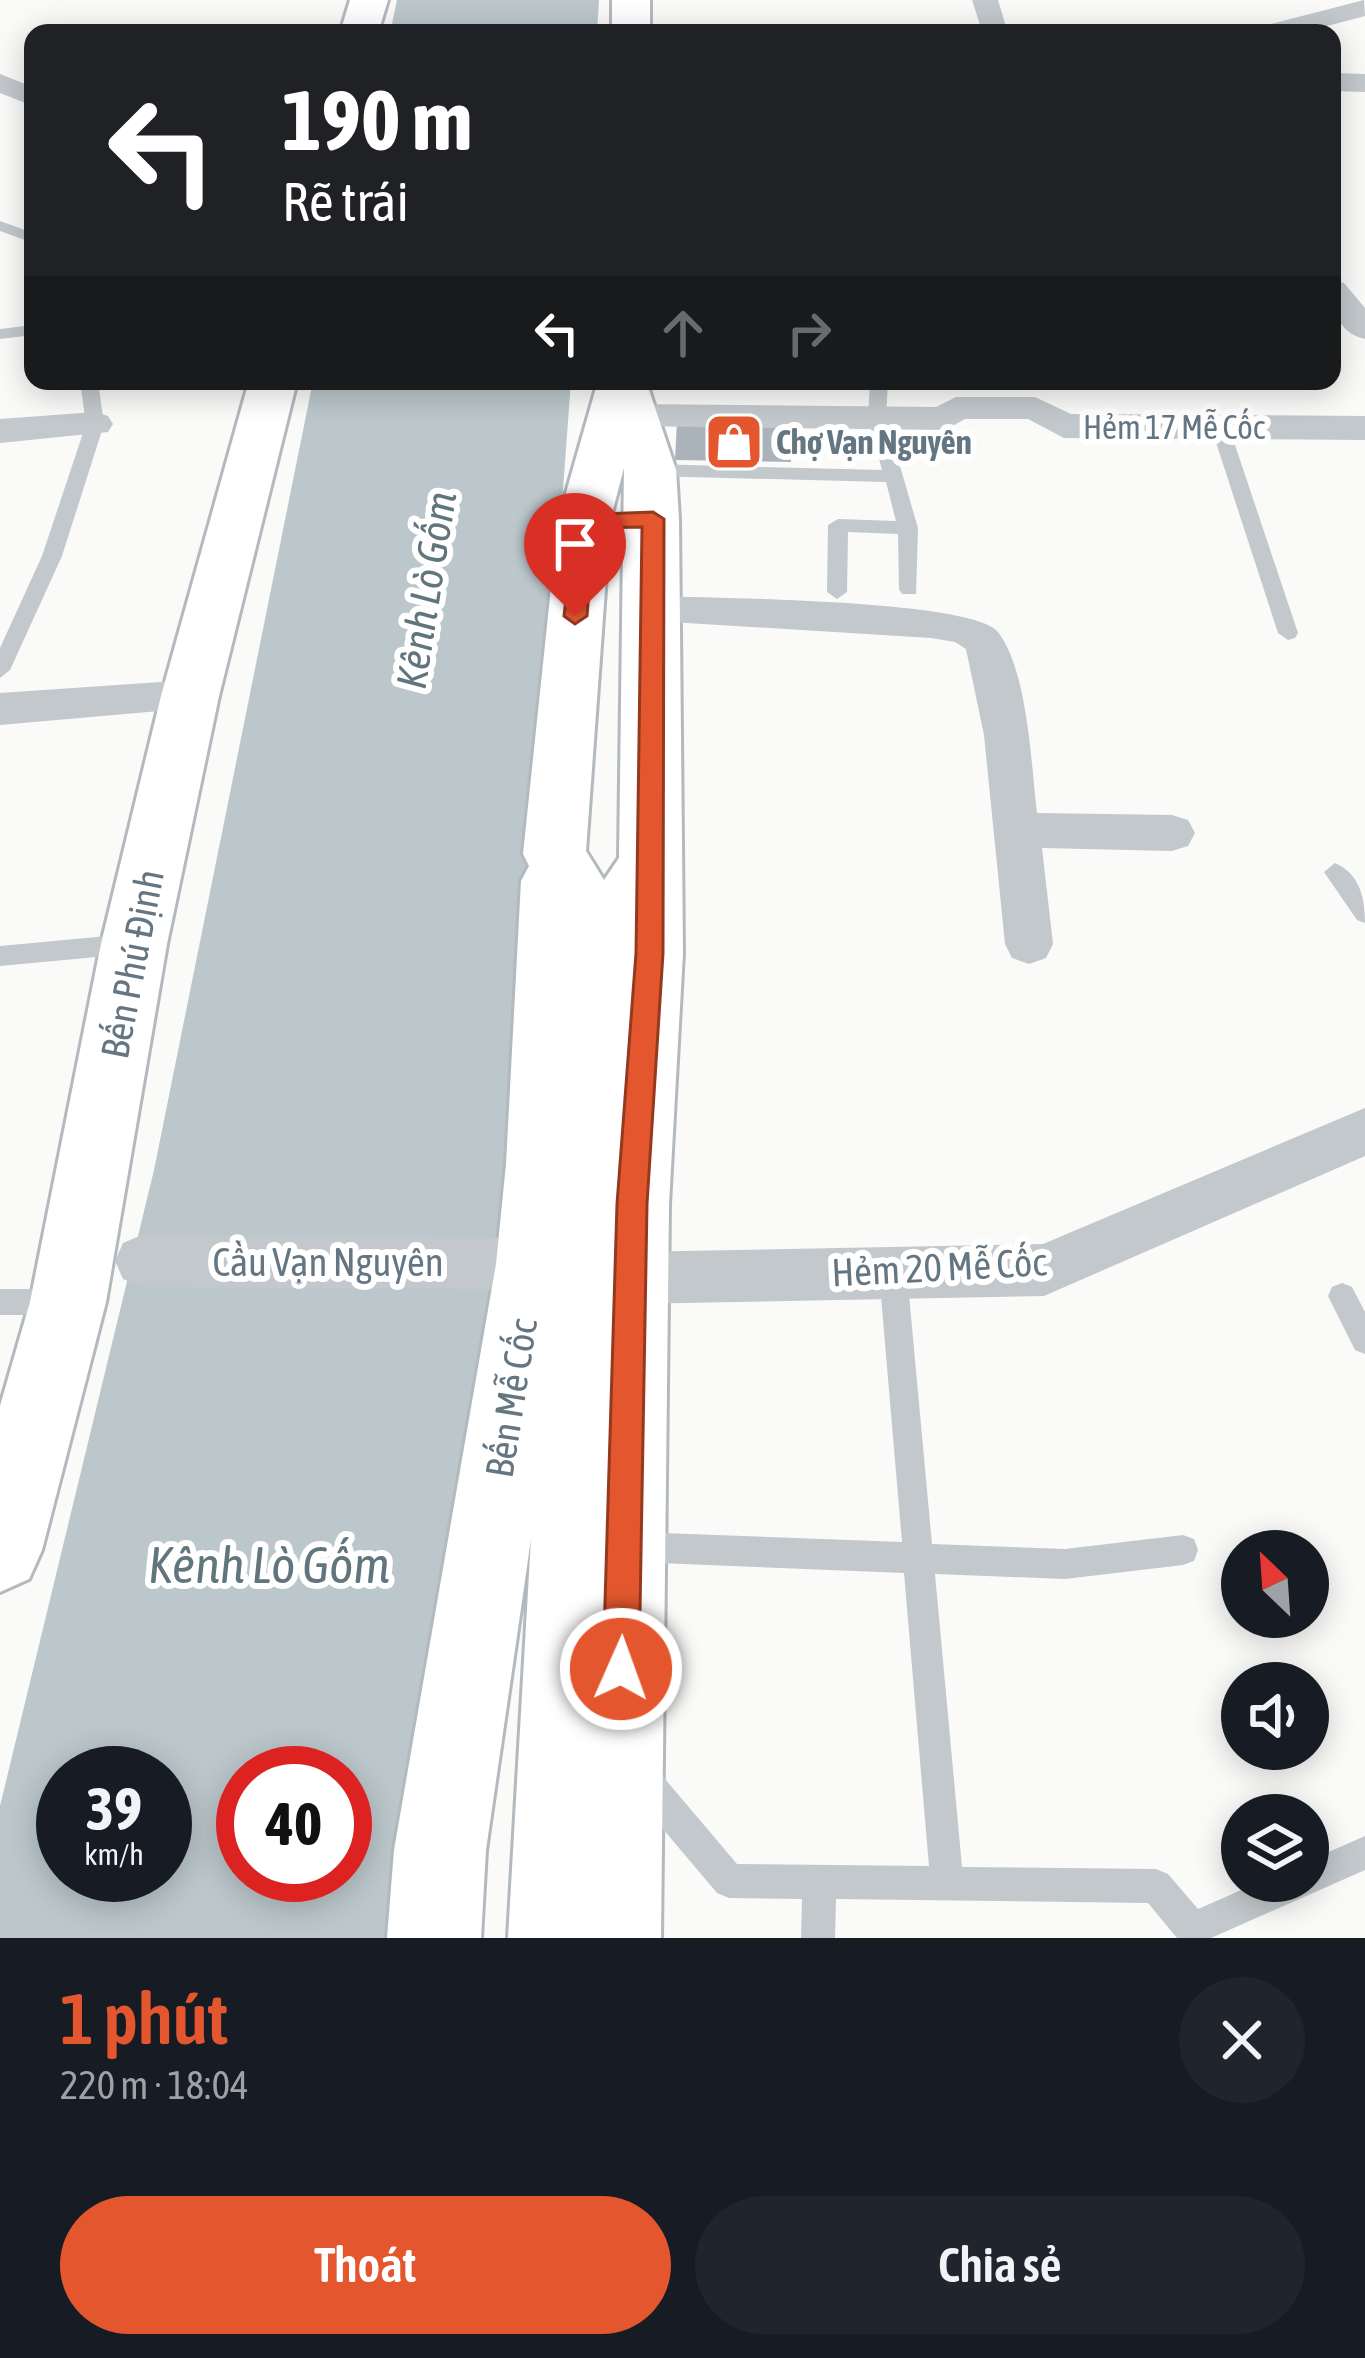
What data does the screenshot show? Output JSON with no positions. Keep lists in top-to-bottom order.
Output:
{
  "streets": {
    "street": [
      "Hẻm 17 Mễ Cốc",
      "Bến Phú Định",
      "Cầu Vạn Nguyên",
      "Hẻm 20 Mễ Cốc",
      "Bến Mễ Cốc"
    ]
  },
  "crossings": [
    ["Hẻm 17 Mễ Cốc", "Bến Mễ Cốc"],
    ["Cầu Vạn Nguyên", "Bến Mễ Cốc"]
  ],
  "water": ["Kênh Lò Gốm"],
  "places": {
    "shop": ["Chợ Vạn Nguyên"]
  },
  "north": "top left",
  "page": {
    "turn": ["190 m", "Rẽ trái"],
    "speed": "39 km/h",
    "limit": "40",
    "heading": ["1 phút", "220 m · 18:04"],
    "buttons": ["Thoát", "Chia sẻ"]
  }
}
